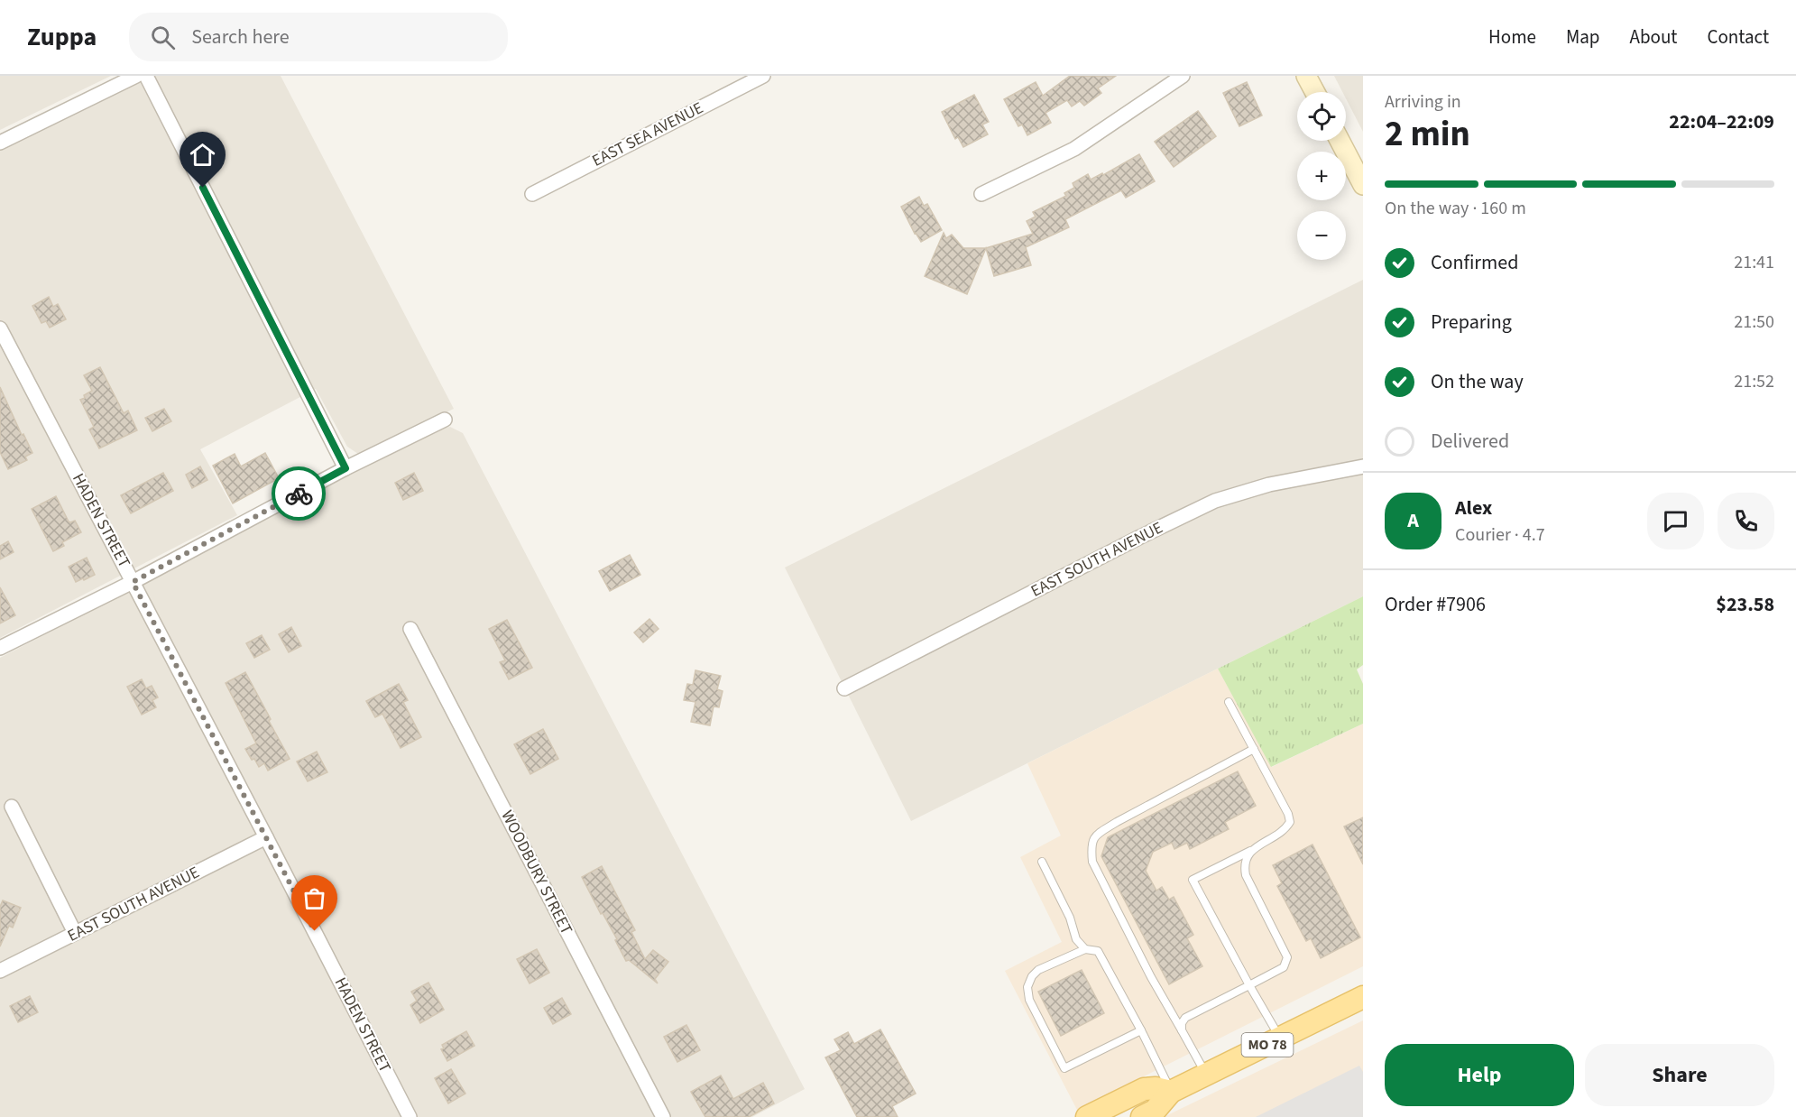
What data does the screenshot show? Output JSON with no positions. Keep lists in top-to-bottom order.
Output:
{
  "streets": {
    "main road": ["MO 78"],
    "street": [
      "EAST SEA AVENUE",
      "HADEN STREET",
      "EAST SOUTH AVENUE",
      "WOODBURY STREET"
    ]
  },
  "crossings": [
    ["HADEN STREET", "EAST SOUTH AVENUE"]
  ],
  "page": {
    "header": "Zuppa",
    "search": "Search here",
    "nav": [
      "Home",
      "Map",
      "About",
      "Contact"
    ],
    "heading": ["2 min", "Arriving in", "22:04–22:09"],
    "panel": [
      "Alex",
      "Courier · 4.7",
      "Order #7906",
      "$23.58"
    ],
    "map_buttons": ["+", "−"],
    "bar": "On the way · 160 m",
    "list": [
      ["Confirmed", "21:41"],
      ["Preparing", "21:50"],
      ["On the way", "21:52"],
      "Delivered"
    ],
    "round": "A",
    "buttons": ["Help", "Share"]
  }
}
